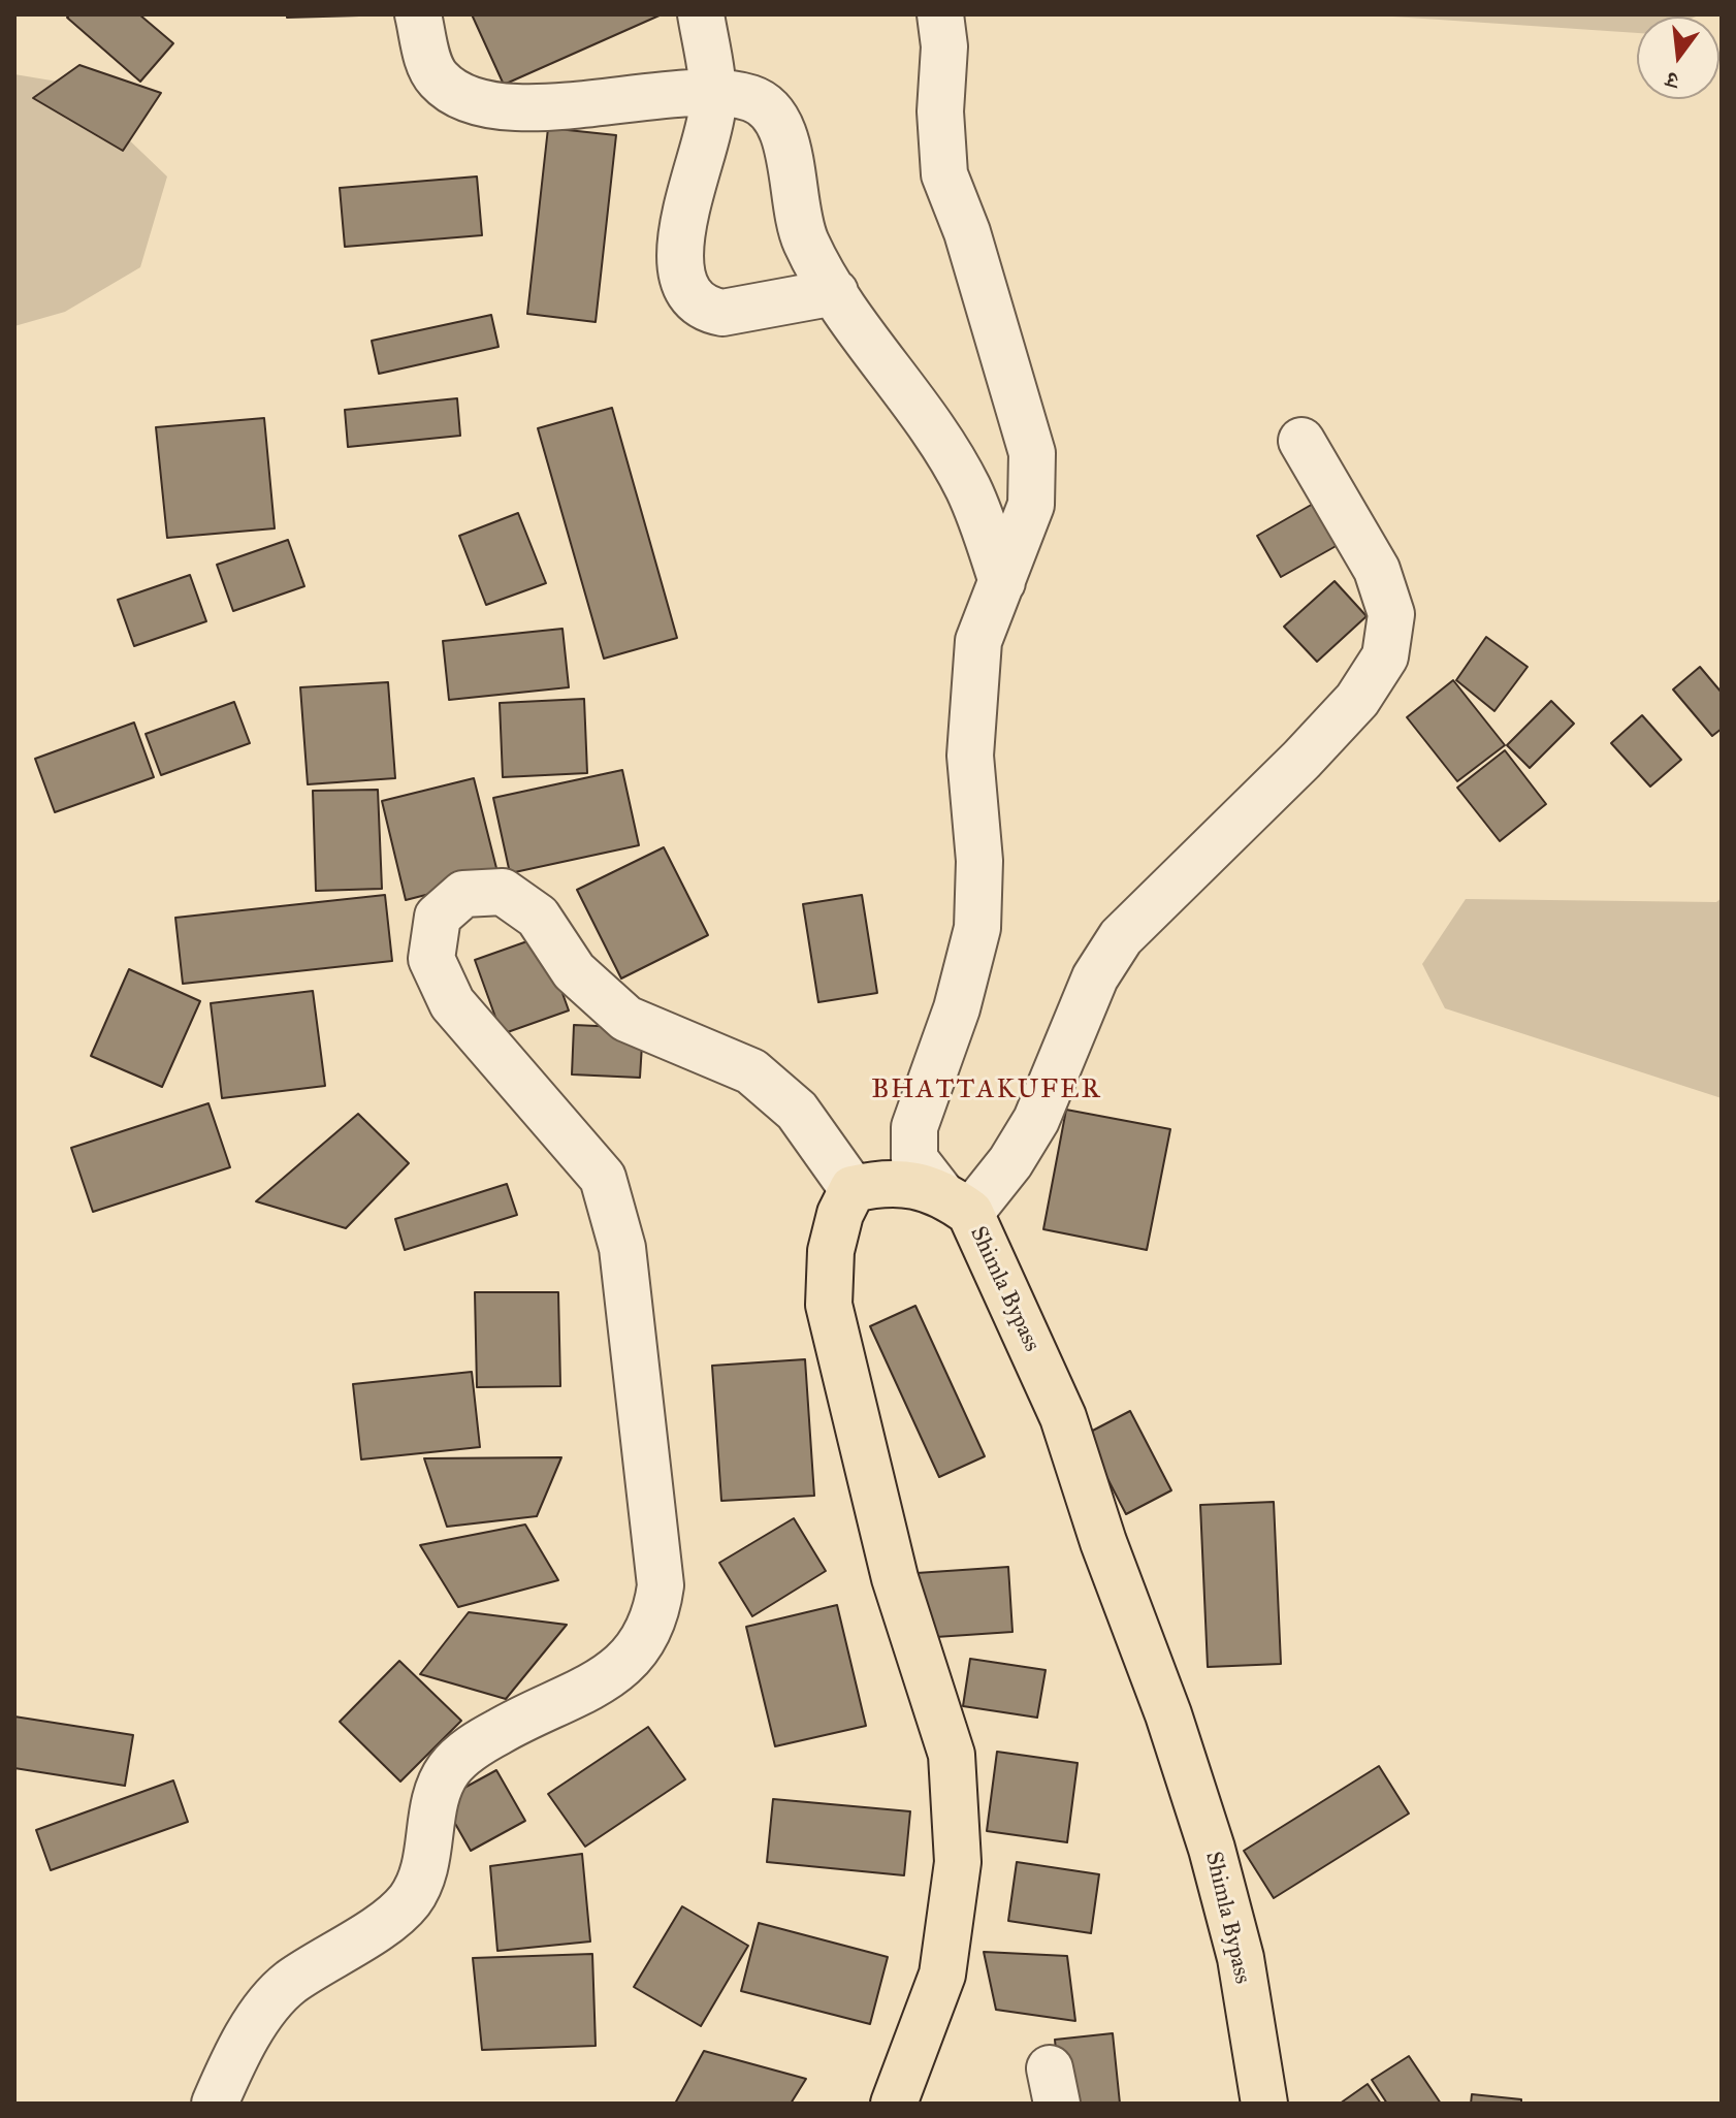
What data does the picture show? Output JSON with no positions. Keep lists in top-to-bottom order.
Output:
{
  "streets": {
    "highway": ["Shimla Bypass"]
  },
  "districts": ["BHATTAKUFER"],
  "north": "bottom"
}
